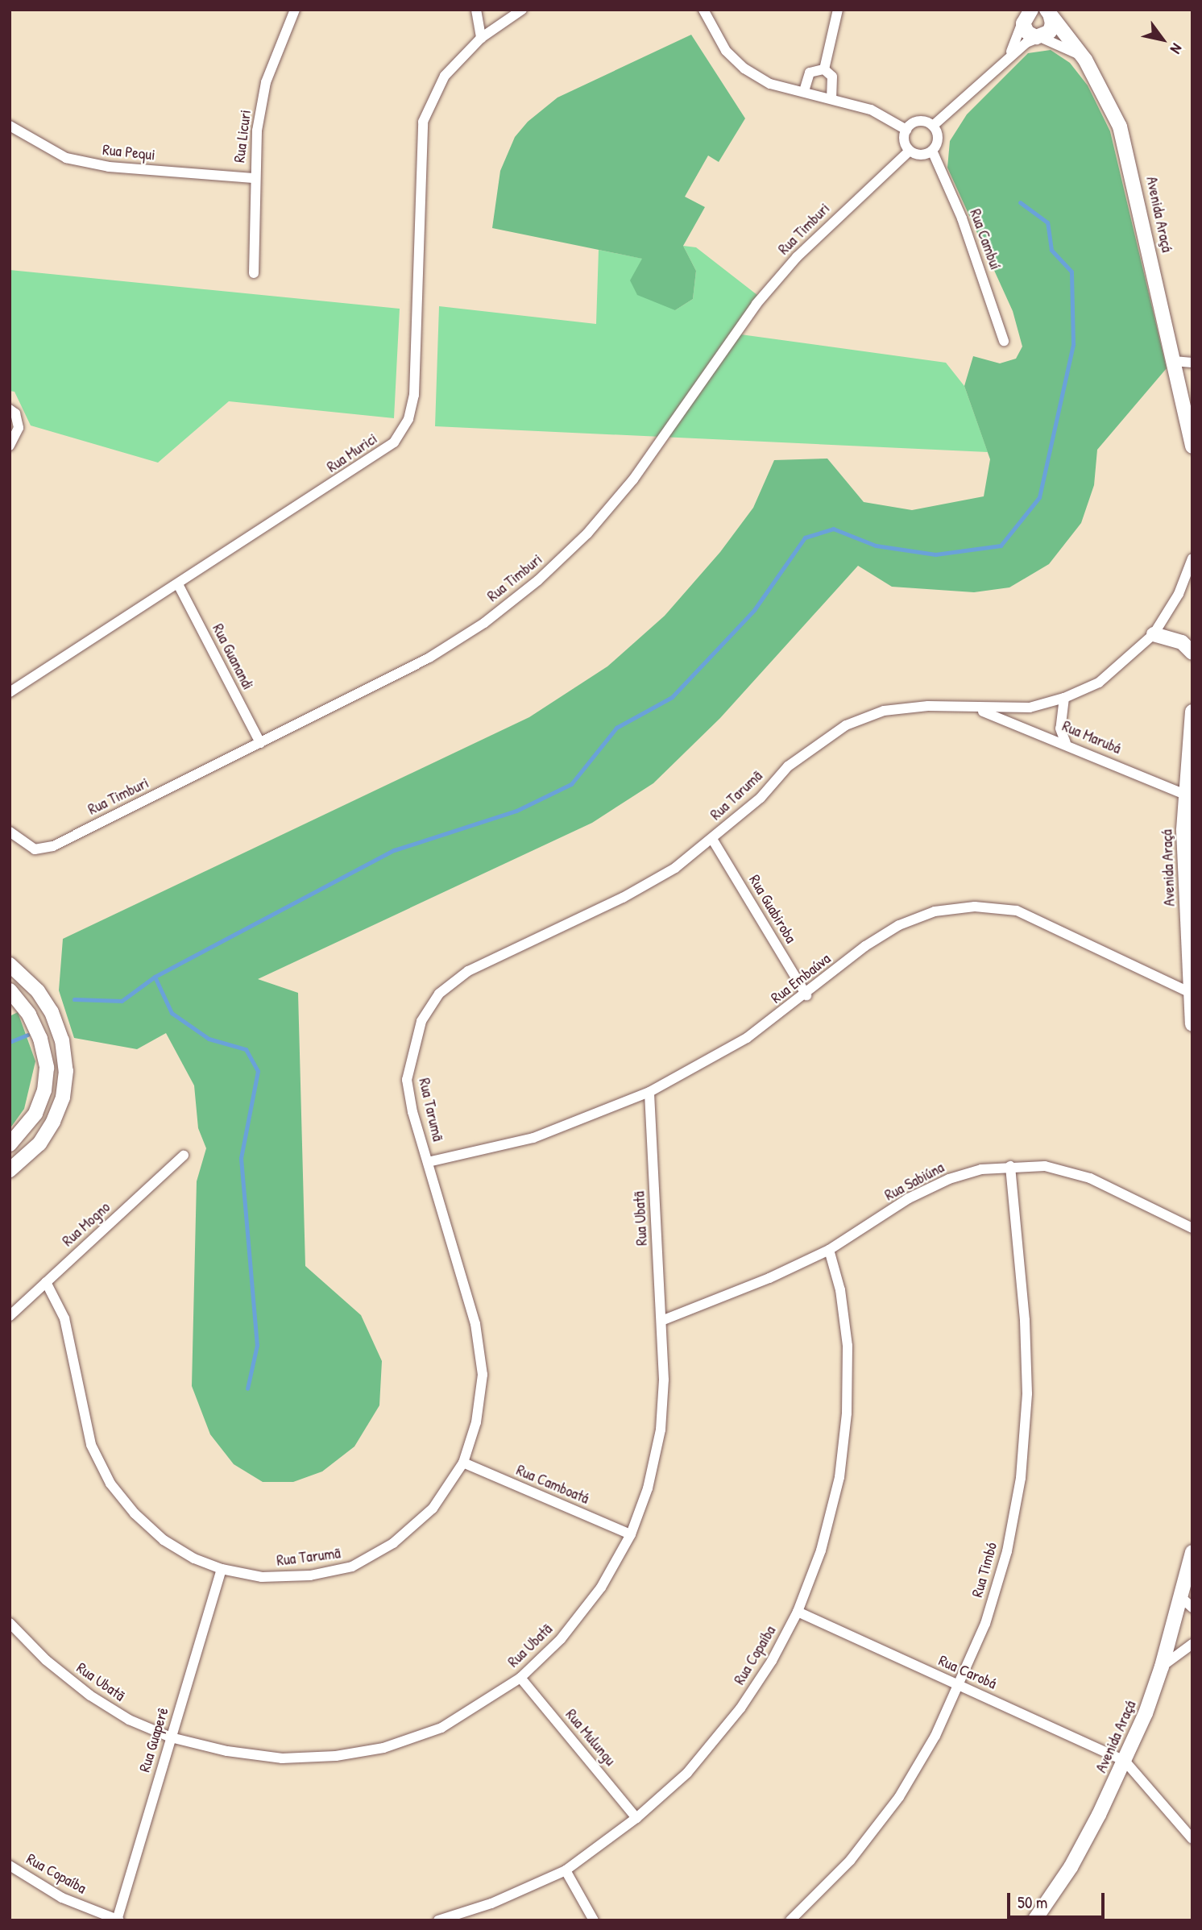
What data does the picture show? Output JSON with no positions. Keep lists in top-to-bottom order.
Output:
{
  "streets": {
    "street": [
      "Rua Licuri",
      "Rua Pequi",
      "Avenida Araçá",
      "Rua Timburi",
      "Rua Cambuí",
      "Rua Murici",
      "Rua Guanandi",
      "Rua Marubá",
      "Rua Tarumã",
      "Rua Guabiroba",
      "Rua Embaúva",
      "Rua Sabiúna",
      "Rua Ubatã",
      "Rua Mogno",
      "Rua Camboatá",
      "Rua Timbó",
      "Rua Copaíba",
      "Rua Carobá",
      "Rua Mulungu",
      "Rua Guaperê"
    ]
  },
  "crossings": [
    ["Rua Licuri", "Rua Pequi"],
    ["Avenida Araçá", "Rua Marubá"],
    ["Avenida Araçá", "Rua Embaúva"],
    ["Avenida Araçá", "Rua Carobá"],
    ["Rua Timburi", "Rua Cambuí"],
    ["Rua Timburi", "Rua Guanandi"],
    ["Rua Murici", "Rua Guanandi"],
    ["Rua Marubá", "Rua Tarumã"],
    ["Rua Tarumã", "Rua Guabiroba"],
    ["Rua Tarumã", "Rua Embaúva"],
    ["Rua Tarumã", "Rua Mogno"],
    ["Rua Tarumã", "Rua Camboatá"],
    ["Rua Tarumã", "Rua Guaperê"],
    ["Rua Guabiroba", "Rua Embaúva"],
    ["Rua Embaúva", "Rua Ubatã"],
    ["Rua Sabiúna", "Rua Ubatã"],
    ["Rua Sabiúna", "Rua Timbó"],
    ["Rua Sabiúna", "Rua Copaíba"],
    ["Rua Ubatã", "Rua Camboatá"],
    ["Rua Ubatã", "Rua Mulungu"],
    ["Rua Ubatã", "Rua Guaperê"],
    ["Rua Timbó", "Rua Carobá"],
    ["Rua Copaíba", "Rua Carobá"],
    ["Rua Copaíba", "Rua Mulungu"],
    ["Rua Copaíba", "Rua Guaperê"]
  ],
  "scale_bar": "50 m",
  "north": "bottom right"
}
